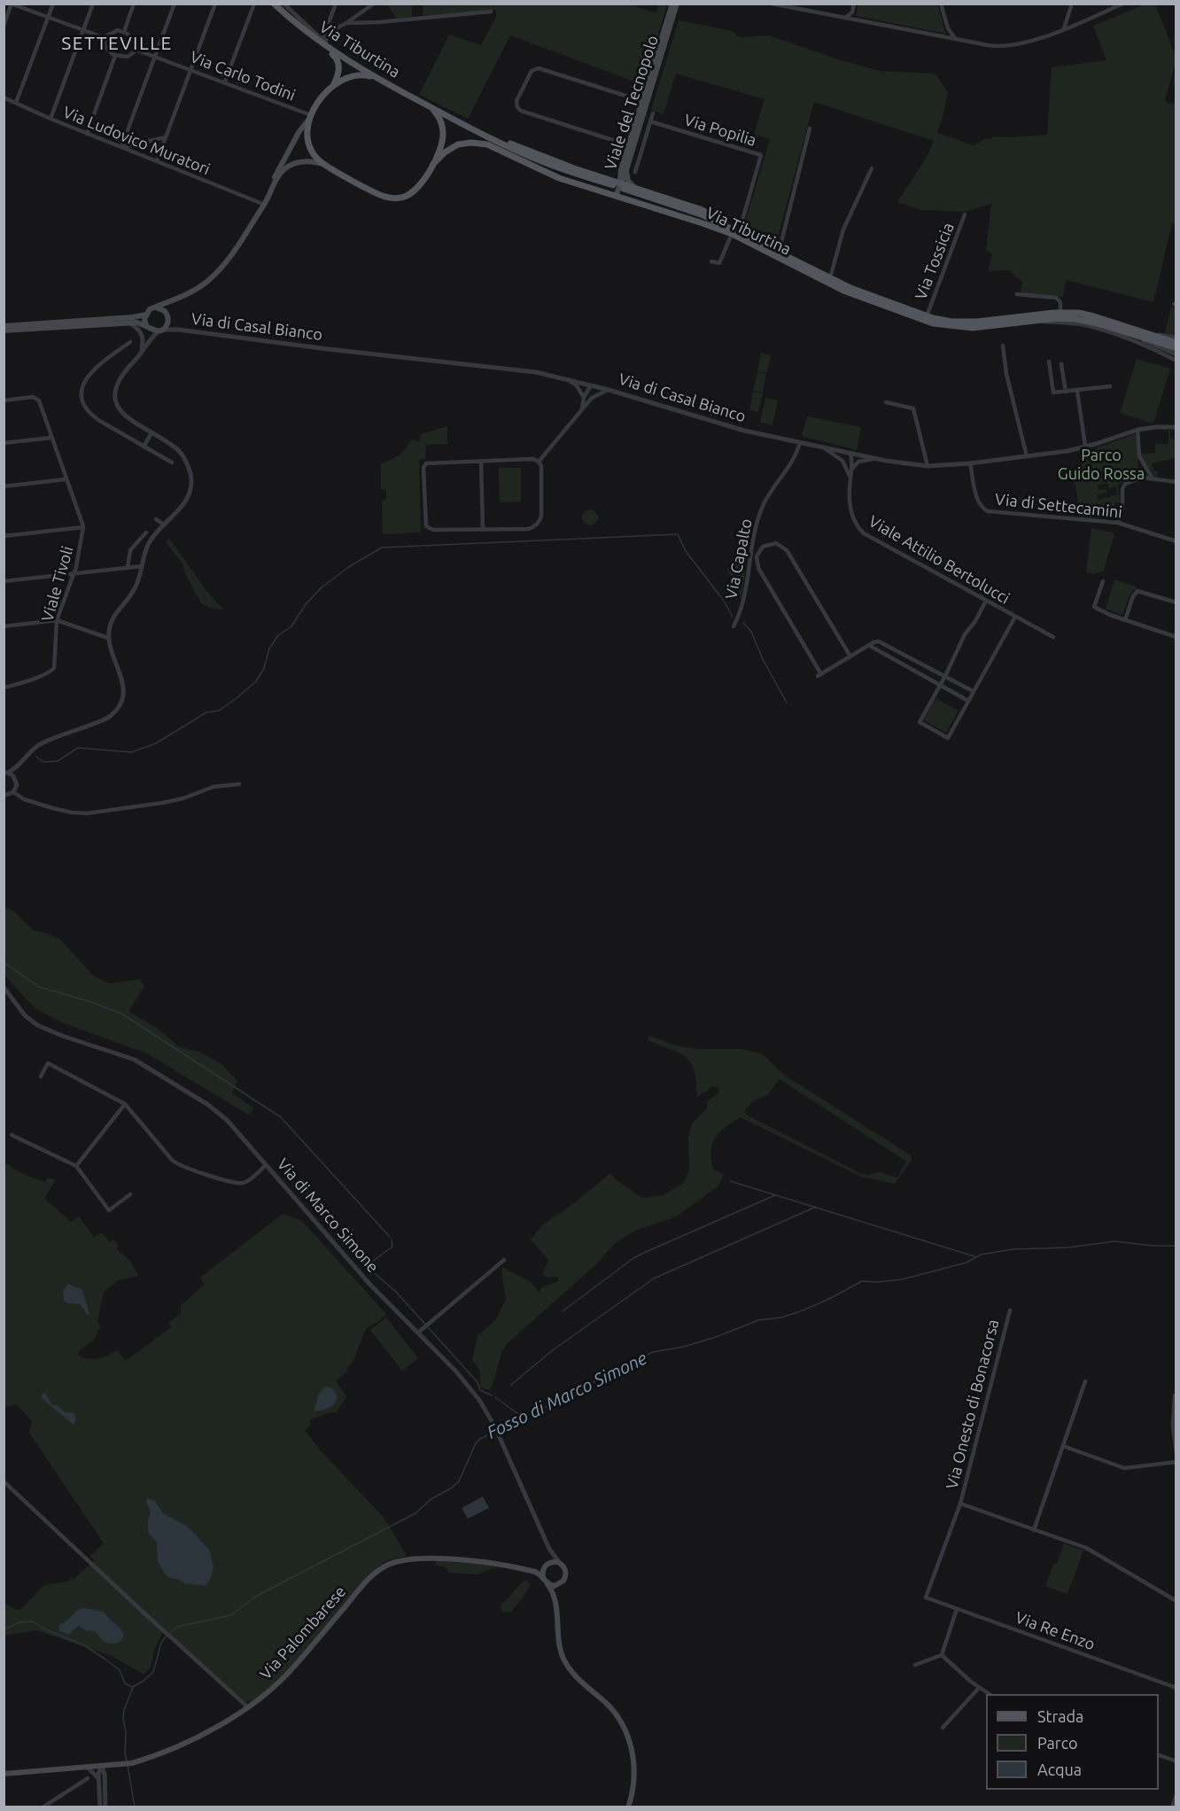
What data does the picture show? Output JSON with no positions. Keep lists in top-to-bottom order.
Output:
{
  "streets": {
    "main road": ["Via Tiburtina", "Viale del Tecnopolo", "Via Palombarese"],
    "street": [
      "Via Carlo Todini",
      "Via Popilia",
      "Via Ludovico Muratori",
      "Via Tossicia",
      "Via di Casal Bianco",
      "Via di Settecamini",
      "Via Capalto",
      "Viale Attilio Bertolucci",
      "Viale Tivoli",
      "Via di Marco Simone",
      "Via Onesto di Bonacorsa",
      "Via Re Enzo"
    ]
  },
  "crossings": [
    ["Via Tiburtina", "Via Carlo Todini"],
    ["Via Tiburtina", "Viale del Tecnopolo"],
    ["Via Tiburtina", "Via Tossicia"],
    ["Via di Casal Bianco", "Via di Settecamini"],
    ["Via di Casal Bianco", "Via Capalto"],
    ["Via di Casal Bianco", "Viale Attilio Bertolucci"],
    ["Via di Marco Simone", "Via Palombarese"],
    ["Via Onesto di Bonacorsa", "Via Re Enzo"]
  ],
  "districts": ["SETTEVILLE"],
  "water": ["Fosso di Marco Simone"],
  "parks": ["Parco Guido Rossa"],
  "legend": ["Strada", "Parco", "Acqua"]
}
